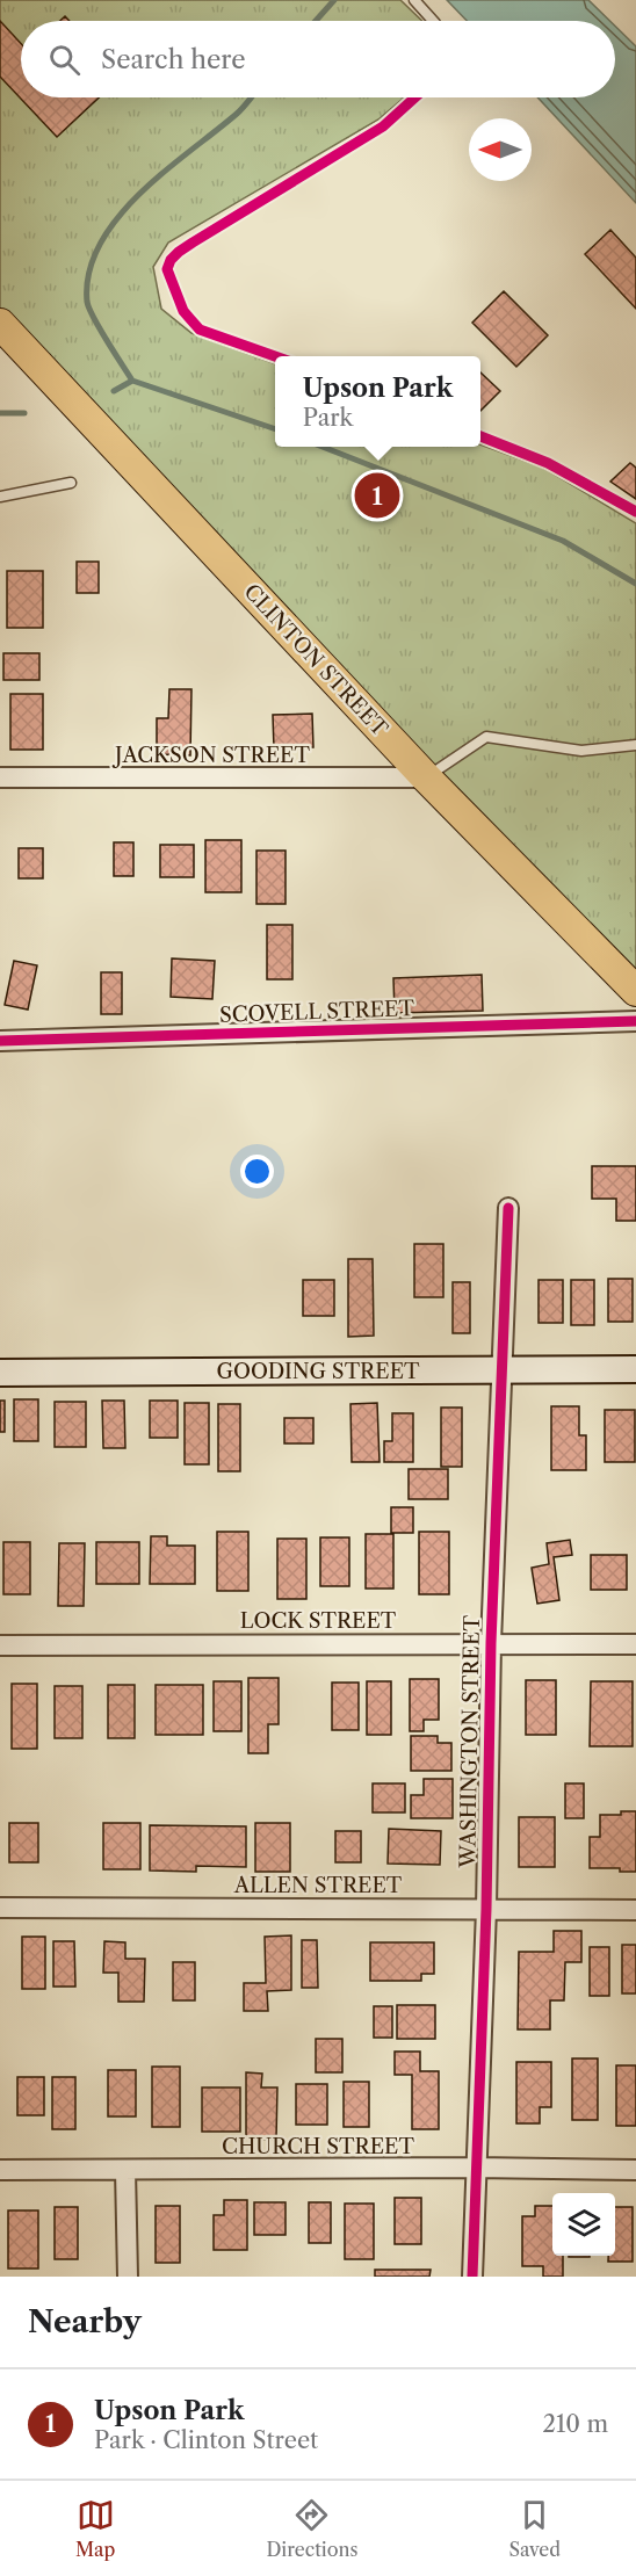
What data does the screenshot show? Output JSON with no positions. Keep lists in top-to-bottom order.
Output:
{
  "streets": {
    "main road": ["CLINTON STREET"],
    "street": [
      "JACKSON STREET",
      "SCOVELL STREET",
      "GOODING STREET",
      "LOCK STREET",
      "WASHINGTON STREET",
      "ALLEN STREET",
      "CHURCH STREET"
    ]
  },
  "crossings": [
    ["CLINTON STREET", "JACKSON STREET"],
    ["GOODING STREET", "WASHINGTON STREET"],
    ["LOCK STREET", "WASHINGTON STREET"],
    ["WASHINGTON STREET", "ALLEN STREET"],
    ["WASHINGTON STREET", "CHURCH STREET"]
  ],
  "north": "left",
  "page": {
    "search": "Search here",
    "popup": ["Upson Park", "Park"],
    "pins": "1",
    "heading": "Nearby",
    "list": [
      {
        "mark": "1",
        "name": "Upson Park",
        "note": "Park · Clinton Street",
        "value": "210 m"
      }
    ],
    "nav": ["Map", "Directions", "Saved"]
  }
}
